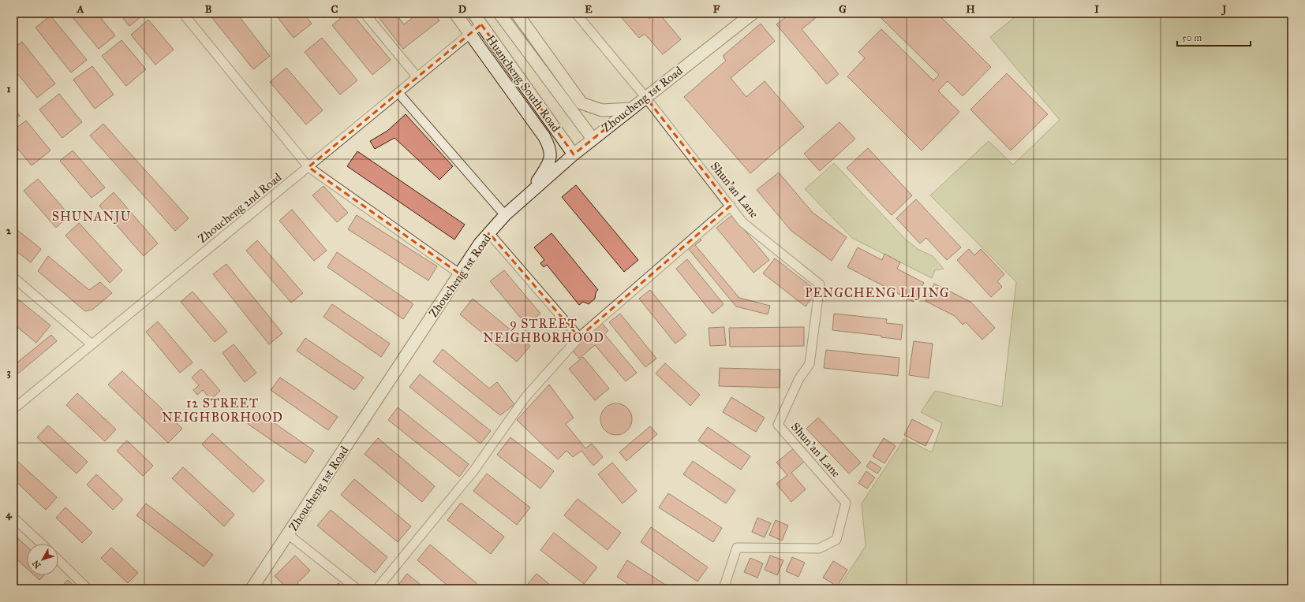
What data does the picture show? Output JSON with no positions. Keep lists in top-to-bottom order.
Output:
{
  "streets": {
    "street": [
      "Huancheng South Road",
      "Zhoucheng 1st Road",
      "Shun'an Lane",
      "Zhoucheng 2nd Road"
    ]
  },
  "crossings": [
    ["Huancheng South Road", "Zhoucheng 1st Road"],
    ["Huancheng South Road", "Zhoucheng 2nd Road"],
    ["Zhoucheng 1st Road", "Shun'an Lane"]
  ],
  "districts": [
    "SHUNANJU",
    "PENGCHENG LIJING",
    "9 STREET NEIGHBORHOOD",
    "12 STREET NEIGHBORHOOD"
  ],
  "scale_bar": "50 m",
  "north": "bottom left",
  "grid": {
    "columns": [
      "A",
      "B",
      "C",
      "D",
      "E",
      "F",
      "G",
      "H",
      "I",
      "J"
    ],
    "rows": [
      "1",
      "2",
      "3",
      "4"
    ]
  }
}
